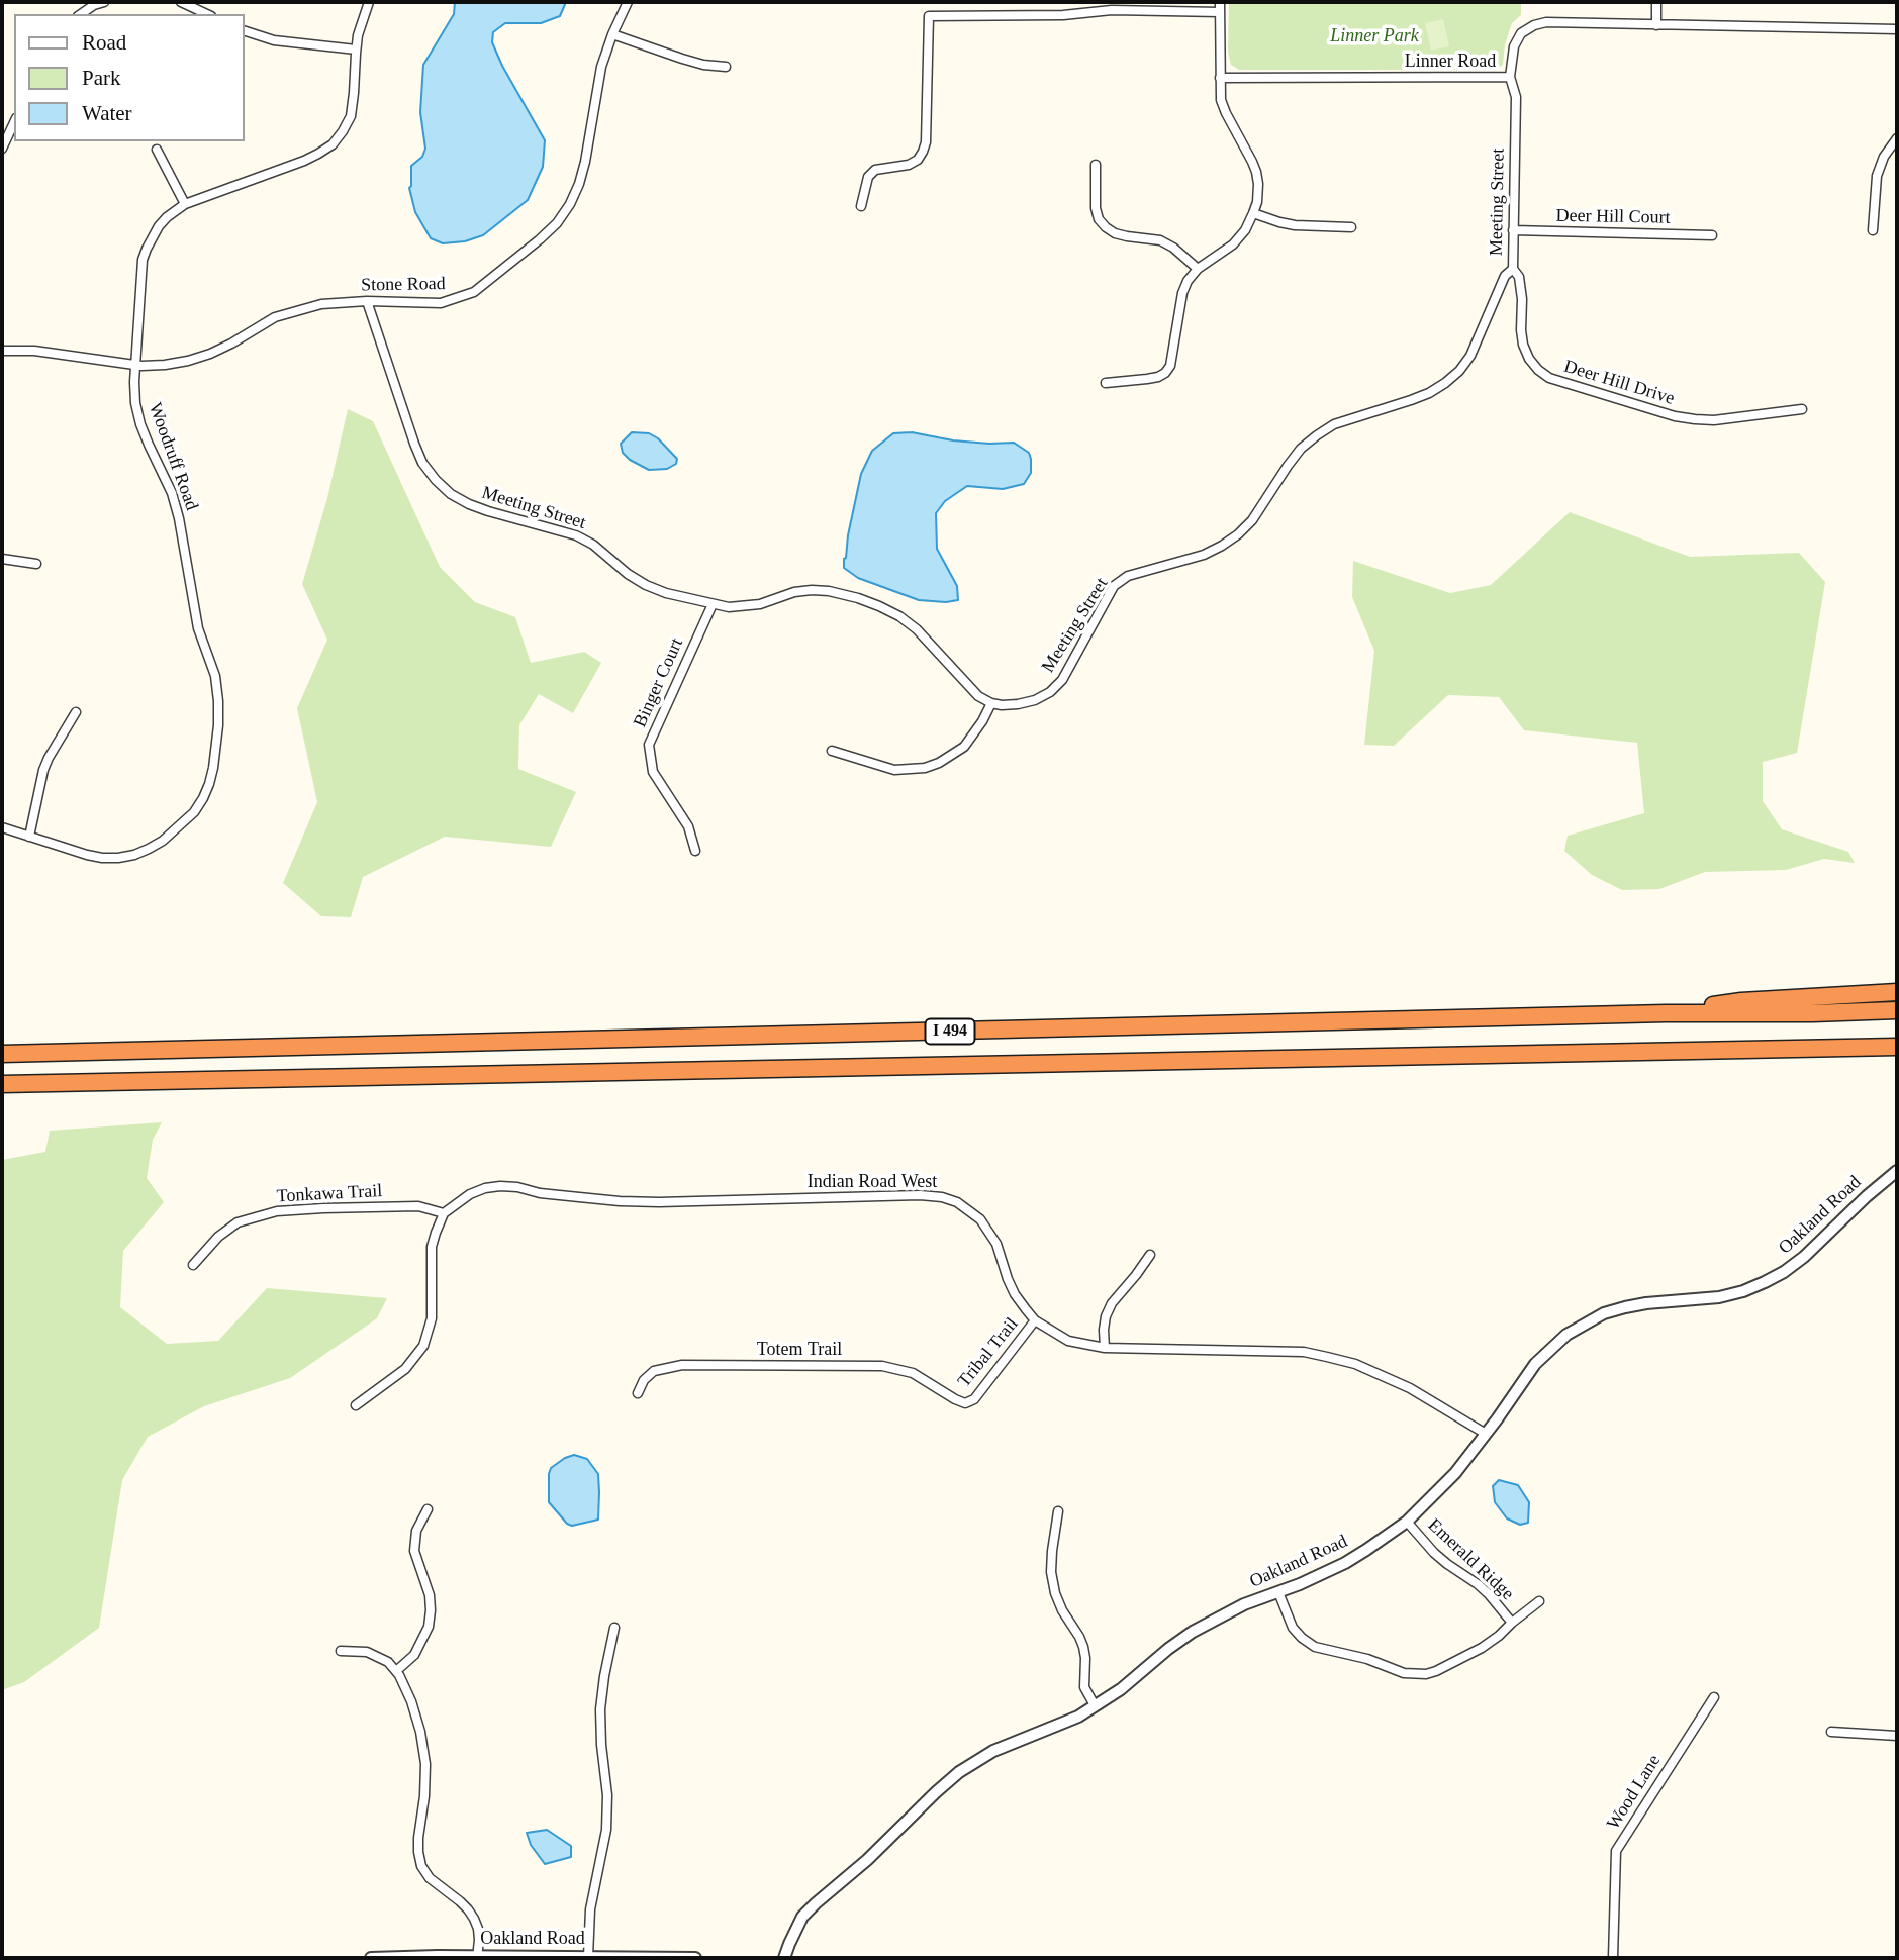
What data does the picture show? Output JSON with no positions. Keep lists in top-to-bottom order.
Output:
{
  "streets": {
    "highway": ["I 494"],
    "street": [
      "Linner Road",
      "Meeting Street",
      "Deer Hill Court",
      "Stone Road",
      "Deer Hill Drive",
      "Woodruff Road",
      "Binger Court",
      "Indian Road West",
      "Tonkawa Trail",
      "Oakland Road",
      "Totem Trail",
      "Tribal Trail",
      "Emerald Ridge",
      "Wood Lane"
    ]
  },
  "crossings": [
    ["Linner Road", "Meeting Street"],
    ["Meeting Street", "Deer Hill Court"],
    ["Meeting Street", "Stone Road"],
    ["Meeting Street", "Deer Hill Drive"],
    ["Meeting Street", "Binger Court"],
    ["Stone Road", "Woodruff Road"],
    ["Indian Road West", "Tonkawa Trail"],
    ["Indian Road West", "Oakland Road"],
    ["Indian Road West", "Tribal Trail"],
    ["Oakland Road", "Emerald Ridge"],
    ["Totem Trail", "Tribal Trail"]
  ],
  "parks": ["Linner Park"],
  "legend": ["Road", "Park", "Water"]
}
